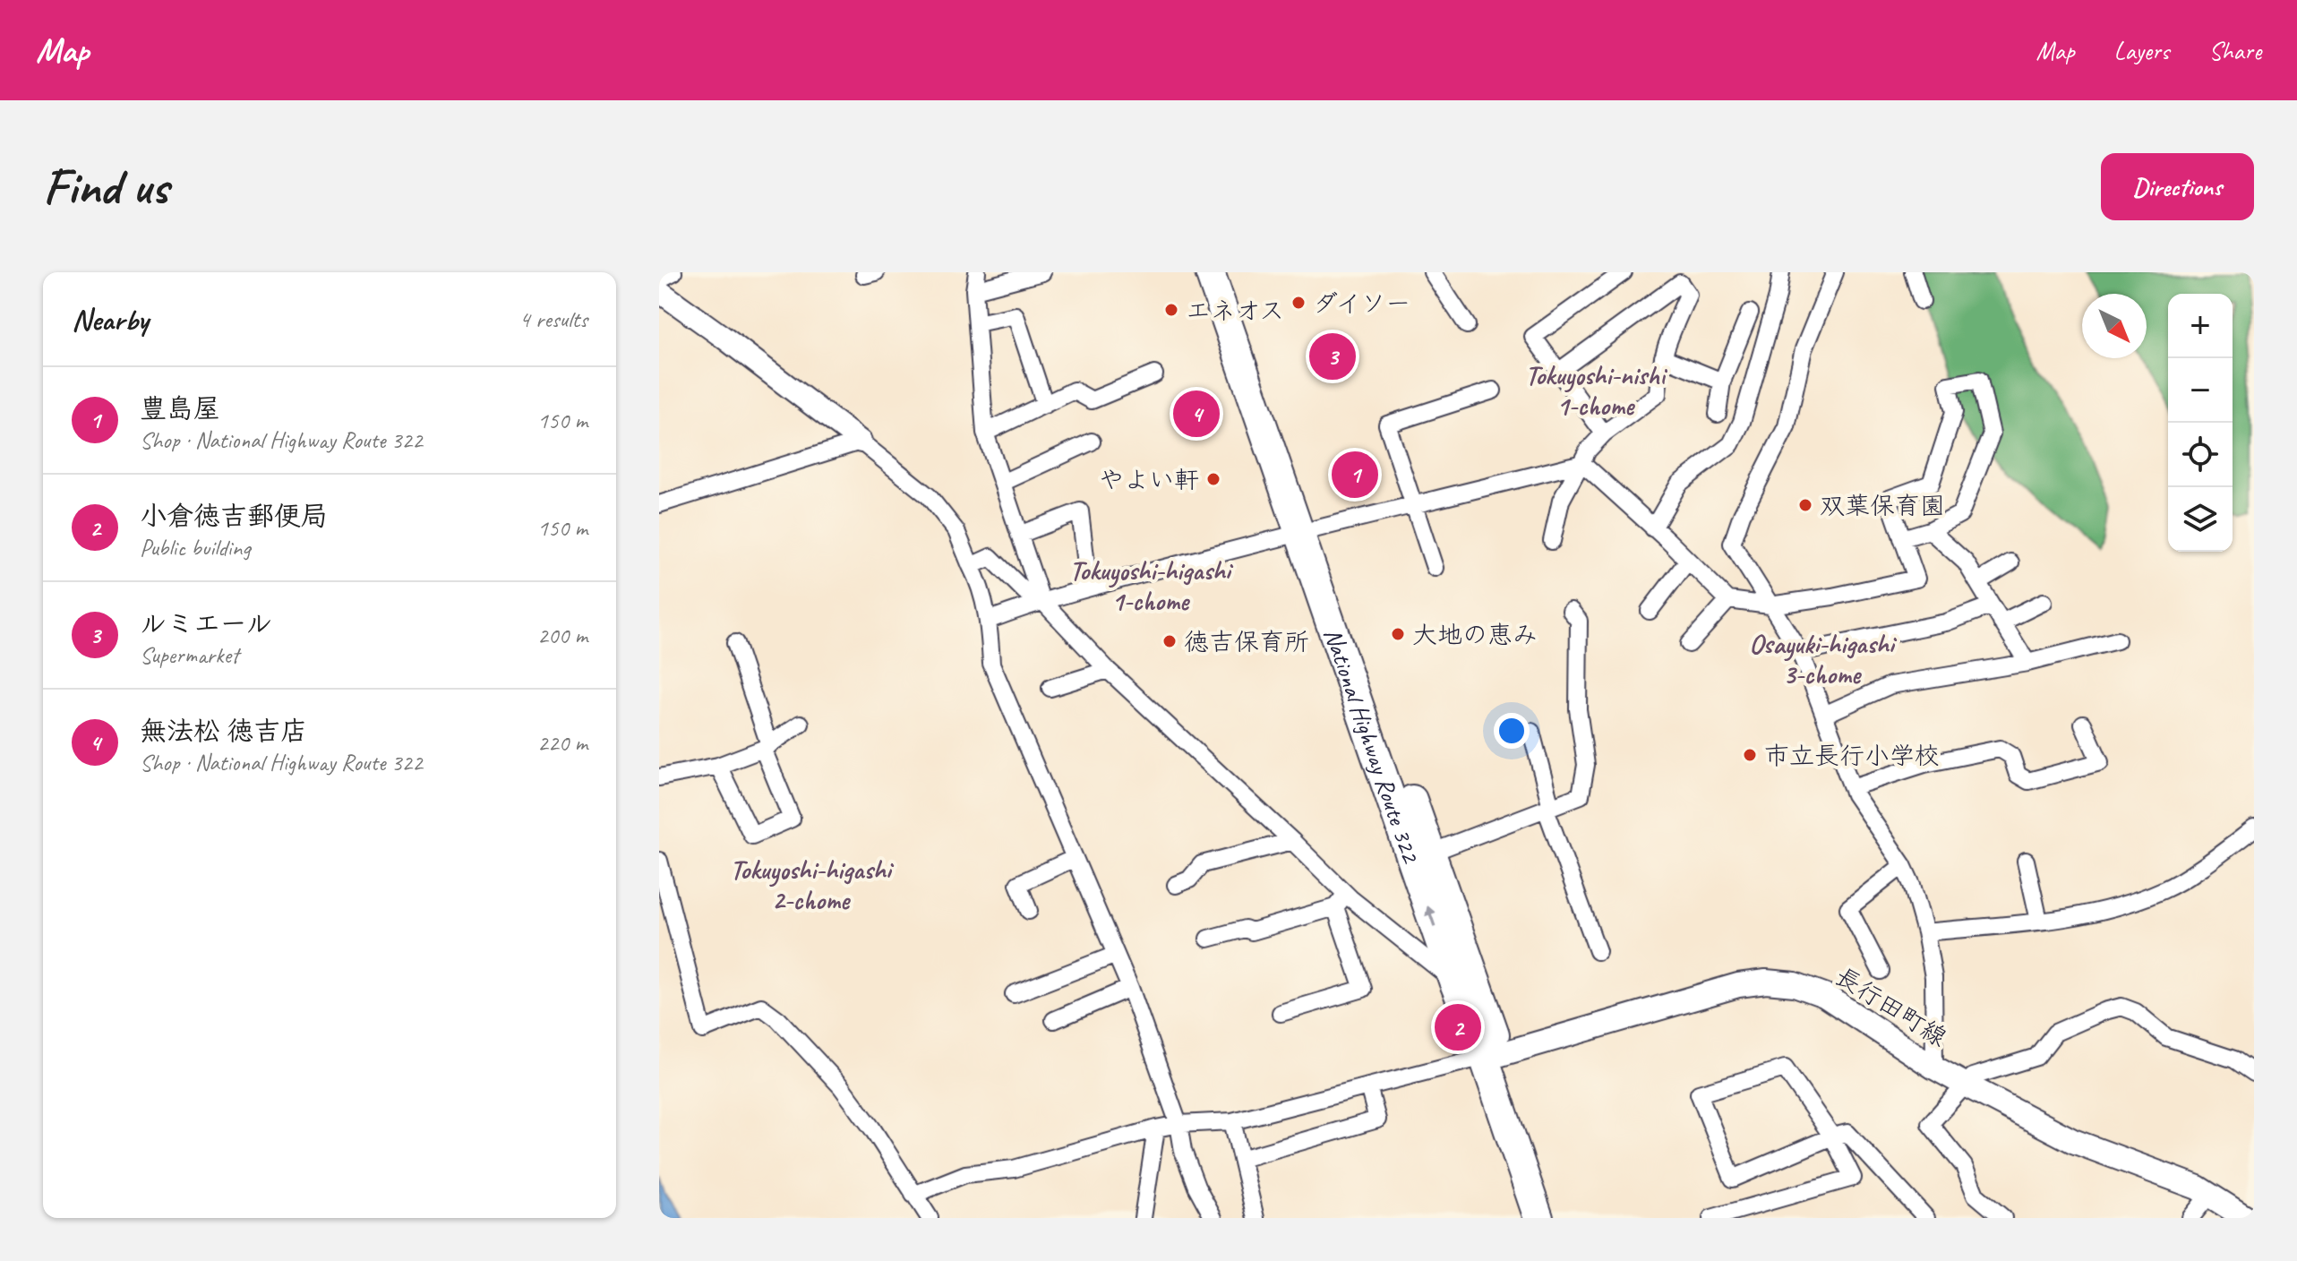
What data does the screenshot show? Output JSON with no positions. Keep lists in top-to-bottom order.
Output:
{
  "streets": {
    "highway": ["National Highway Route 322"],
    "main road": ["長行田町線"]
  },
  "crossings": [
    ["National Highway Route 322", "長行田町線"]
  ],
  "districts": [
    "Tokuyoshi-nishi 1-chome",
    "Tokuyoshi-higashi 1-chome",
    "Osayuki-higashi 3-chome",
    "Tokuyoshi-higashi 2-chome"
  ],
  "places": [
    "ダイソー",
    "エネオス",
    "やよい軒",
    "双葉保育園",
    "大地の恵み",
    "徳吉保育所",
    "市立長行小学校"
  ],
  "north": "bottom right",
  "page": {
    "header": "Map",
    "nav": ["Map", "Layers", "Share"],
    "buttons": "Directions",
    "title": "Find us",
    "heading": ["Nearby", "4 results"],
    "map_buttons": ["+", "−"],
    "pins": [
      "3",
      "4",
      "1",
      "2"
    ],
    "list": [
      {
        "mark": "1",
        "name": "豊島屋",
        "note": "Shop · National Highway Route 322",
        "value": "150 m"
      },
      {
        "mark": "2",
        "name": "小倉徳吉郵便局",
        "note": "Public building",
        "value": "150 m"
      },
      {
        "mark": "3",
        "name": "ルミエール",
        "note": "Supermarket",
        "value": "200 m"
      },
      {
        "mark": "4",
        "name": "無法松 徳吉店",
        "note": "Shop · National Highway Route 322",
        "value": "220 m"
      }
    ]
  }
}
